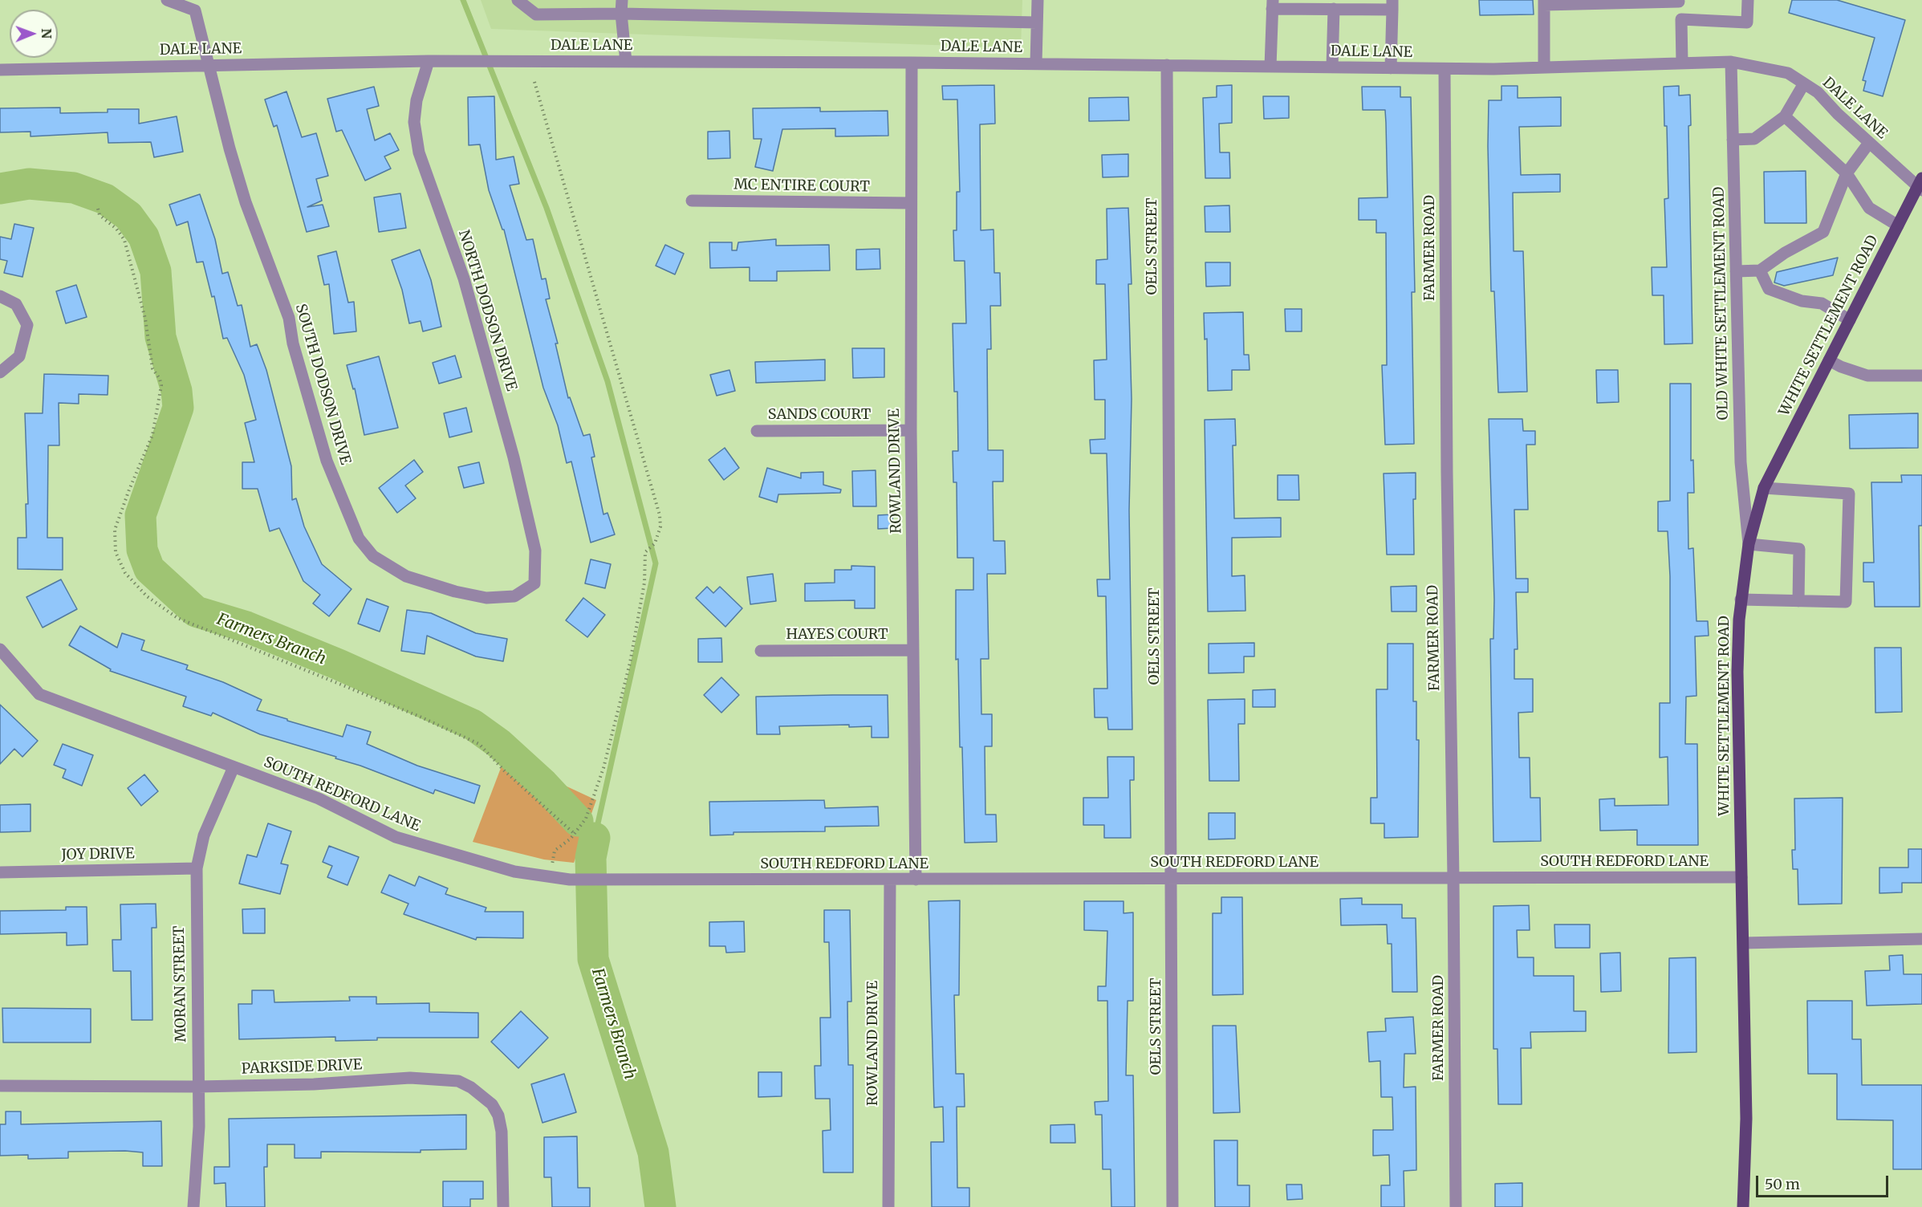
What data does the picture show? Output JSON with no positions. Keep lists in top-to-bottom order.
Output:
{
  "streets": {
    "main road": ["WHITE SETTLEMENT ROAD"],
    "street": [
      "DALE LANE",
      "MC ENTIRE COURT",
      "OELS STREET",
      "FARMER ROAD",
      "OLD WHITE SETTLEMENT ROAD",
      "NORTH DODSON DRIVE",
      "SOUTH DODSON DRIVE",
      "SANDS COURT",
      "ROWLAND DRIVE",
      "HAYES COURT",
      "SOUTH REDFORD LANE",
      "JOY DRIVE",
      "MORAN STREET",
      "PARKSIDE DRIVE"
    ]
  },
  "crossings": [
    ["DALE LANE", "OELS STREET"],
    ["DALE LANE", "FARMER ROAD"],
    ["DALE LANE", "OLD WHITE SETTLEMENT ROAD"],
    ["DALE LANE", "NORTH DODSON DRIVE"],
    ["DALE LANE", "WHITE SETTLEMENT ROAD"],
    ["DALE LANE", "SOUTH DODSON DRIVE"],
    ["DALE LANE", "ROWLAND DRIVE"],
    ["MC ENTIRE COURT", "ROWLAND DRIVE"],
    ["OELS STREET", "SOUTH REDFORD LANE"],
    ["FARMER ROAD", "SOUTH REDFORD LANE"],
    ["OLD WHITE SETTLEMENT ROAD", "WHITE SETTLEMENT ROAD"],
    ["NORTH DODSON DRIVE", "SOUTH DODSON DRIVE"],
    ["WHITE SETTLEMENT ROAD", "SOUTH REDFORD LANE"],
    ["SANDS COURT", "ROWLAND DRIVE"],
    ["ROWLAND DRIVE", "HAYES COURT"],
    ["ROWLAND DRIVE", "SOUTH REDFORD LANE"],
    ["SOUTH REDFORD LANE", "MORAN STREET"],
    ["JOY DRIVE", "MORAN STREET"],
    ["MORAN STREET", "PARKSIDE DRIVE"]
  ],
  "water": ["Farmers Branch"],
  "scale_bar": "50 m",
  "north": "right"
}
